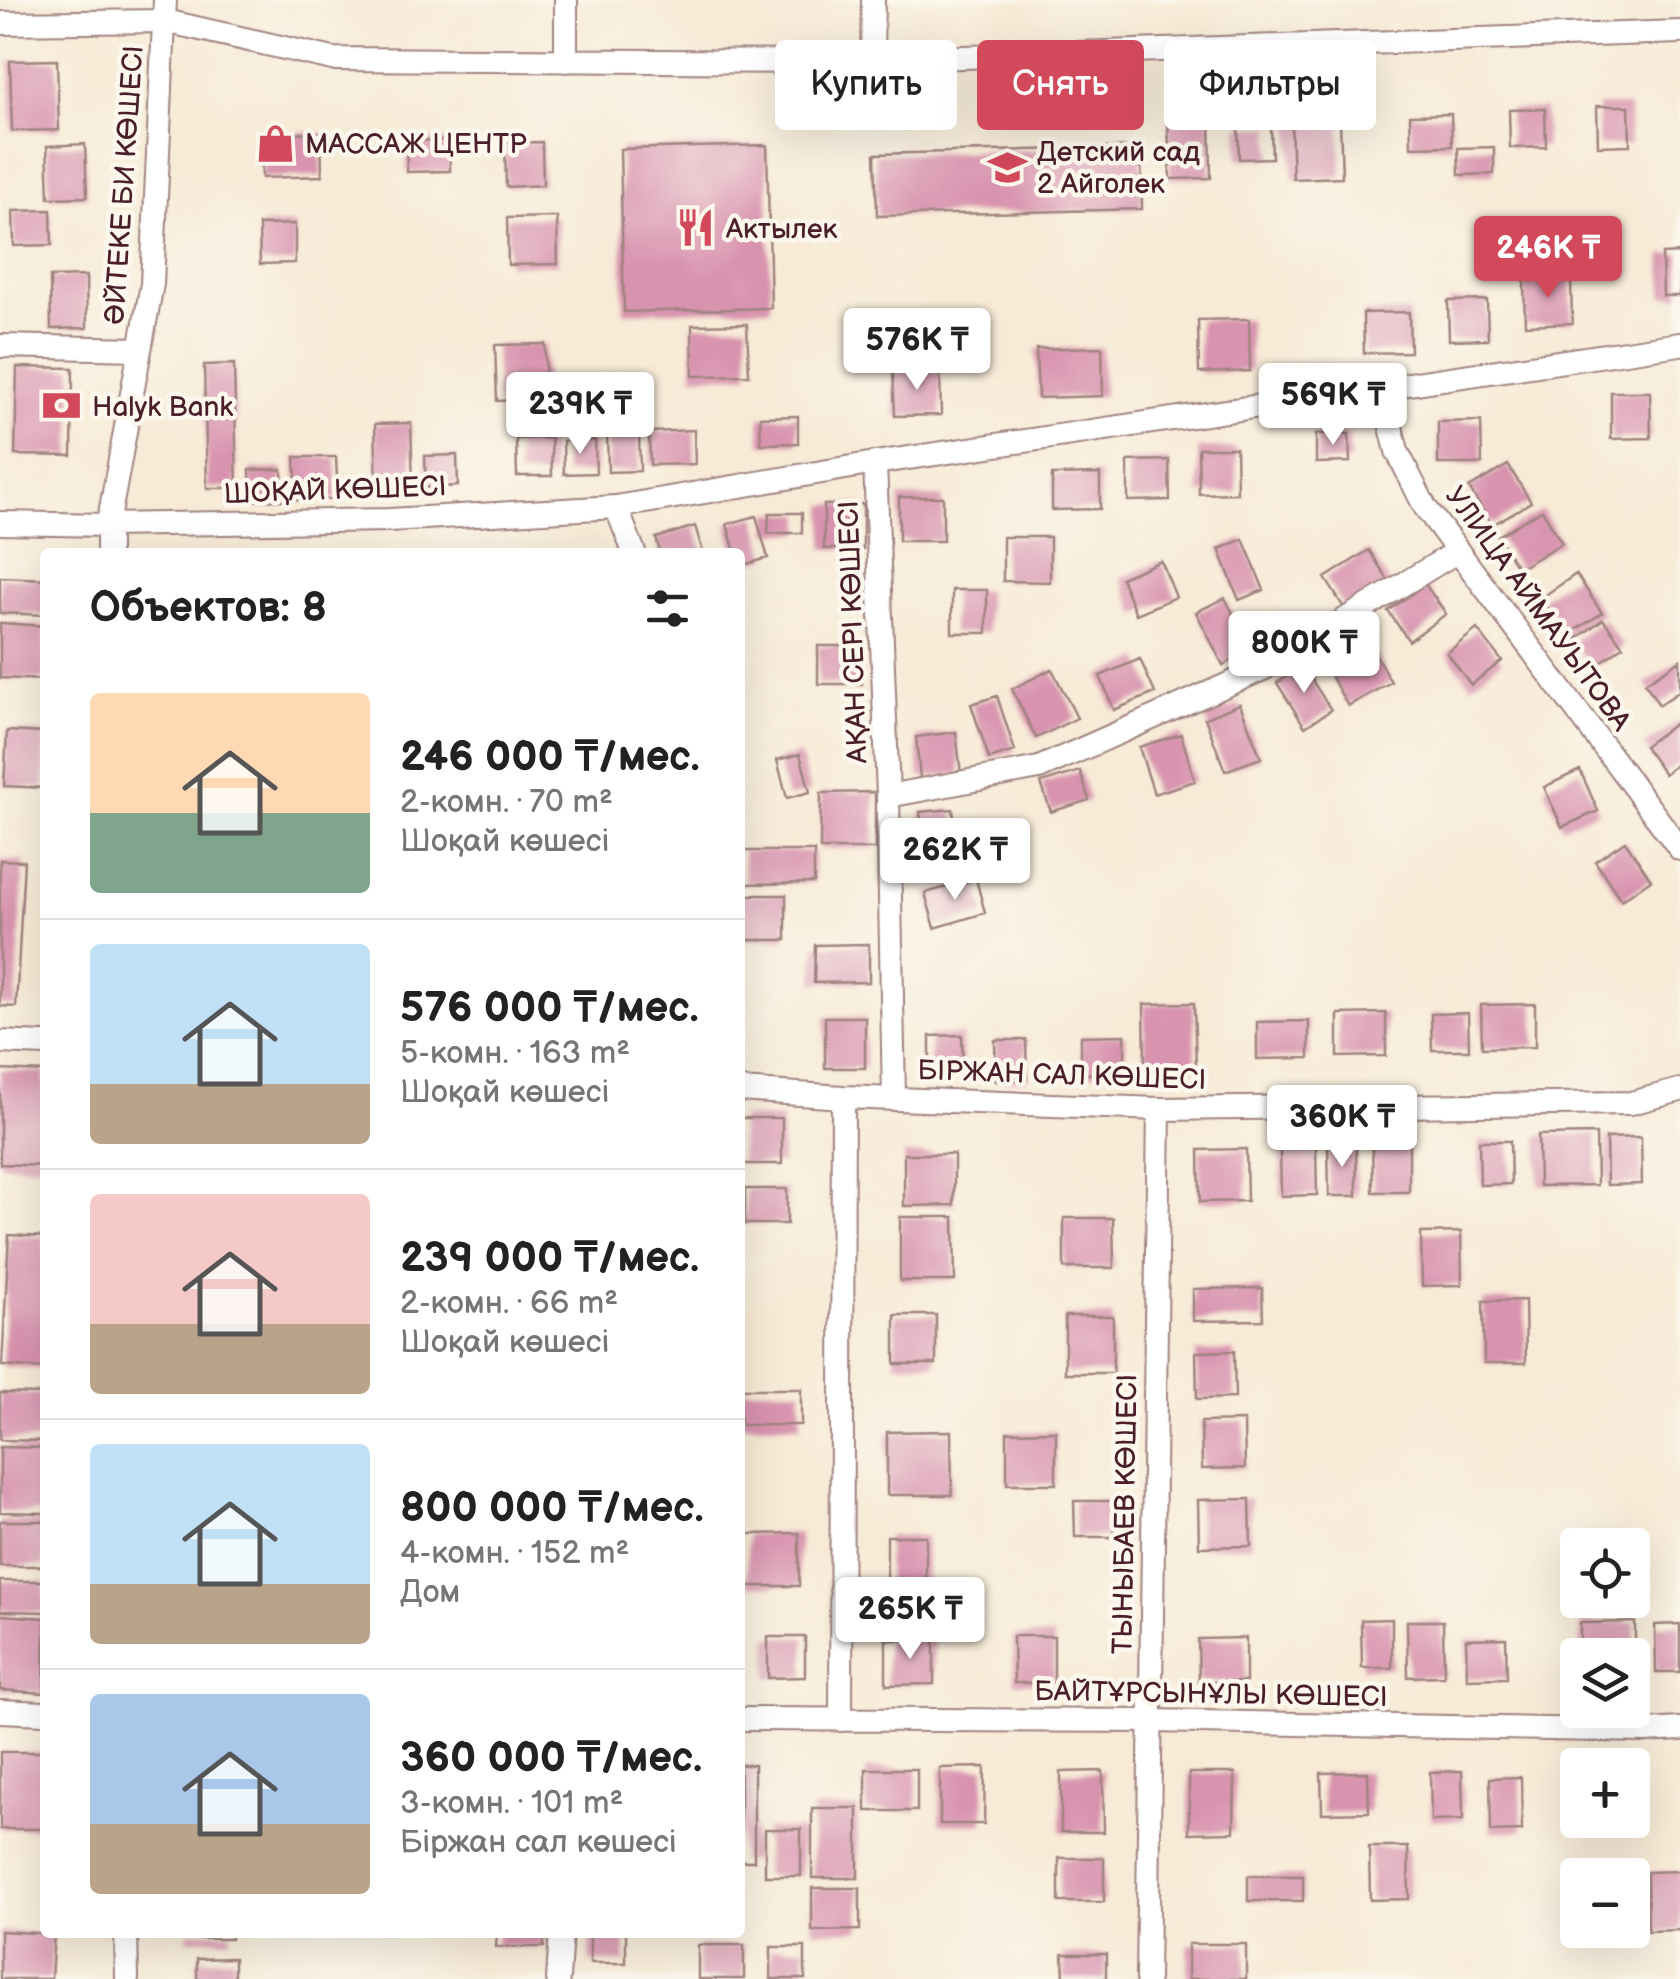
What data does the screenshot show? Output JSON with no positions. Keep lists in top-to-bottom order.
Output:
{
  "streets": {
    "street": [
      "ӘЙТЕКЕ БИ КӨШЕСІ",
      "ШОҚАЙ КӨШЕСІ",
      "УЛИЦА АЙМАУЫТОВА",
      "АҚАН СЕРІ КӨШЕСІ",
      "БІРЖАН САЛ КӨШЕСІ",
      "ТЫНЫБАЕВ КӨШЕСІ",
      "БАЙТҰРСЫНҰЛЫ КӨШЕСІ"
    ]
  },
  "crossings": [
    ["ӘЙТЕКЕ БИ КӨШЕСІ", "ШОҚАЙ КӨШЕСІ"],
    ["ШОҚАЙ КӨШЕСІ", "УЛИЦА АЙМАУЫТОВА"],
    ["ШОҚАЙ КӨШЕСІ", "АҚАН СЕРІ КӨШЕСІ"],
    ["АҚАН СЕРІ КӨШЕСІ", "БІРЖАН САЛ КӨШЕСІ"],
    ["БІРЖАН САЛ КӨШЕСІ", "ТЫНЫБАЕВ КӨШЕСІ"],
    ["ТЫНЫБАЕВ КӨШЕСІ", "БАЙТҰРСЫНҰЛЫ КӨШЕСІ"]
  ],
  "places": {
    "shop": ["МАССАЖ ЦЕНТР"],
    "school or university": ["Детский сад 2 Айголек"],
    "restaurant": ["Актылек"],
    "bank": ["Halyk Bank"]
  },
  "page": {
    "chip": ["Купить", "Снять", "Фильтры"],
    "price": [
      "246K ₸",
      "576K ₸",
      "569K ₸",
      "239K ₸",
      "800K ₸",
      "262K ₸",
      "360K ₸",
      "265K ₸"
    ],
    "heading": "Объектов: 8",
    "list": [
      {
        "name": "246 000 ₸/мес.",
        "note": "2-комн. · 70 m² · Шоқай көшесі"
      },
      {
        "name": "576 000 ₸/мес.",
        "note": "5-комн. · 163 m² · Шоқай көшесі"
      },
      {
        "name": "239 000 ₸/мес.",
        "note": "2-комн. · 66 m² · Шоқай көшесі"
      },
      {
        "name": "800 000 ₸/мес.",
        "note": "4-комн. · 152 m² · Дом"
      },
      {
        "name": "360 000 ₸/мес.",
        "note": "3-комн. · 101 m² · Біржан сал көшесі"
      }
    ],
    "map_buttons": ["+", "−"]
  }
}
